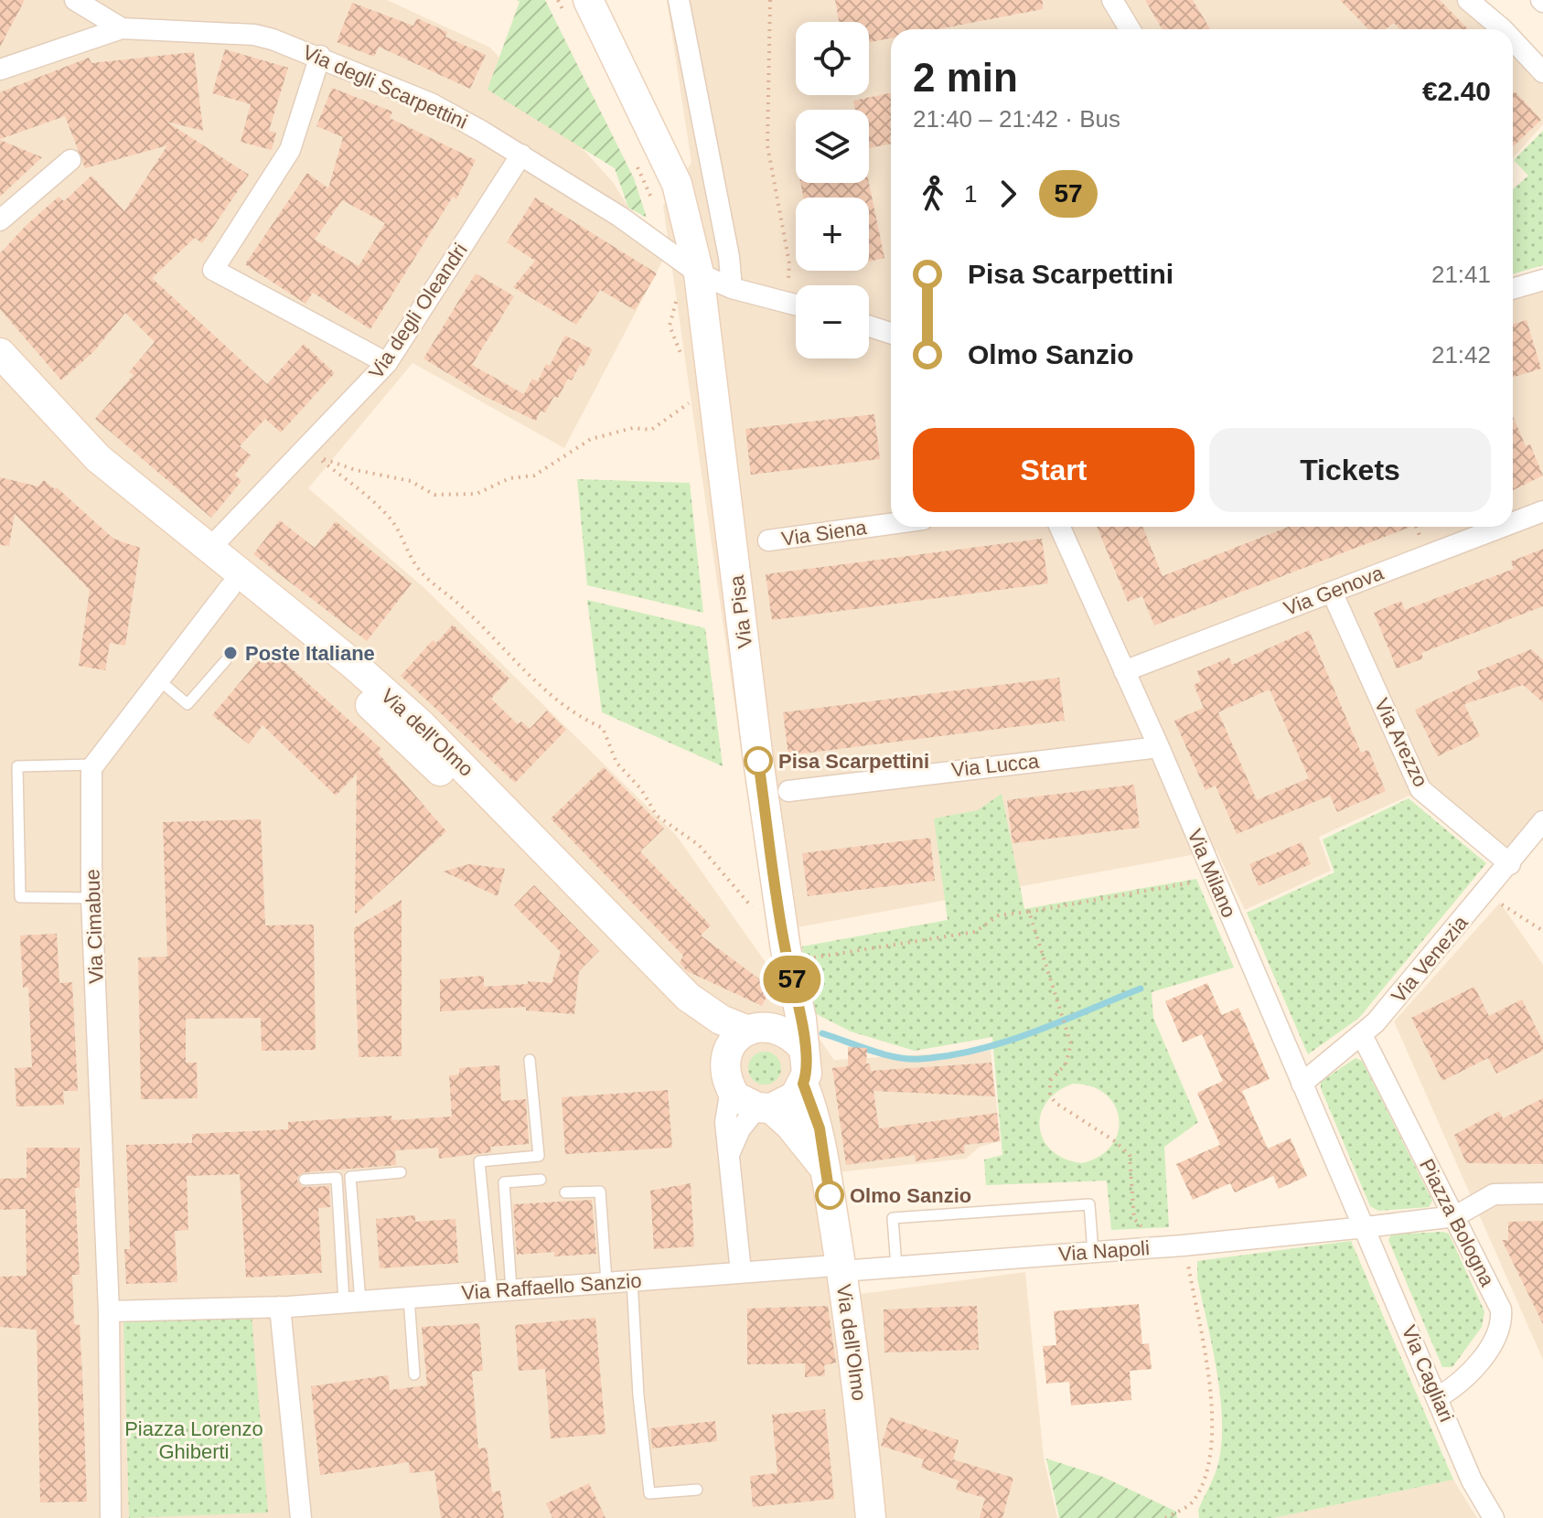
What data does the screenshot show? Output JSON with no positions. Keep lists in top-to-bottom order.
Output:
{
  "streets": {
    "street": [
      "Via degli Scarpettini",
      "Via degli Oleandri",
      "Via Siena",
      "Via Genova",
      "Via Pisa",
      "Via dell'Olmo",
      "Via Arezzo",
      "Via Lucca",
      "Via Milano",
      "Via Cimabue",
      "Via Venezia",
      "Piazza Bologna",
      "Via Napoli",
      "Via Raffaello Sanzio",
      "Via Cagliari"
    ]
  },
  "crossings": [
    ["Via degli Scarpettini", "Via degli Oleandri"],
    ["Via degli Scarpettini", "Via Pisa"],
    ["Via degli Oleandri", "Via dell'Olmo"],
    ["Via Genova", "Via Arezzo"],
    ["Via Genova", "Via Milano"],
    ["Via Pisa", "Via dell'Olmo"],
    ["Via dell'Olmo", "Via Napoli"],
    ["Via dell'Olmo", "Via Raffaello Sanzio"],
    ["Via Arezzo", "Via Venezia"],
    ["Via Lucca", "Via Milano"],
    ["Via Milano", "Via Venezia"],
    ["Via Milano", "Via Napoli"],
    ["Via Milano", "Via Cagliari"],
    ["Via Venezia", "Piazza Bologna"],
    ["Piazza Bologna", "Via Napoli"],
    ["Piazza Bologna", "Via Cagliari"],
    ["Via Napoli", "Via Raffaello Sanzio"],
    ["Via Napoli", "Via Cagliari"]
  ],
  "parks": ["Piazza Lorenzo Ghiberti"],
  "places": ["Poste Italiane", "Pisa Scarpettini", "Olmo Sanzio"],
  "lines": ["bus line 57"],
  "page": {
    "on_map": "57",
    "map_buttons": ["+", "−"],
    "heading": ["2 min", "21:40 – 21:42 · Bus", "€2.40"],
    "legs": ["1", "57"],
    "list": [
      {
        "name": "Pisa Scarpettini",
        "value": "21:41"
      },
      {
        "name": "Olmo Sanzio",
        "value": "21:42"
      }
    ],
    "buttons": ["Start", "Tickets"]
  }
}
